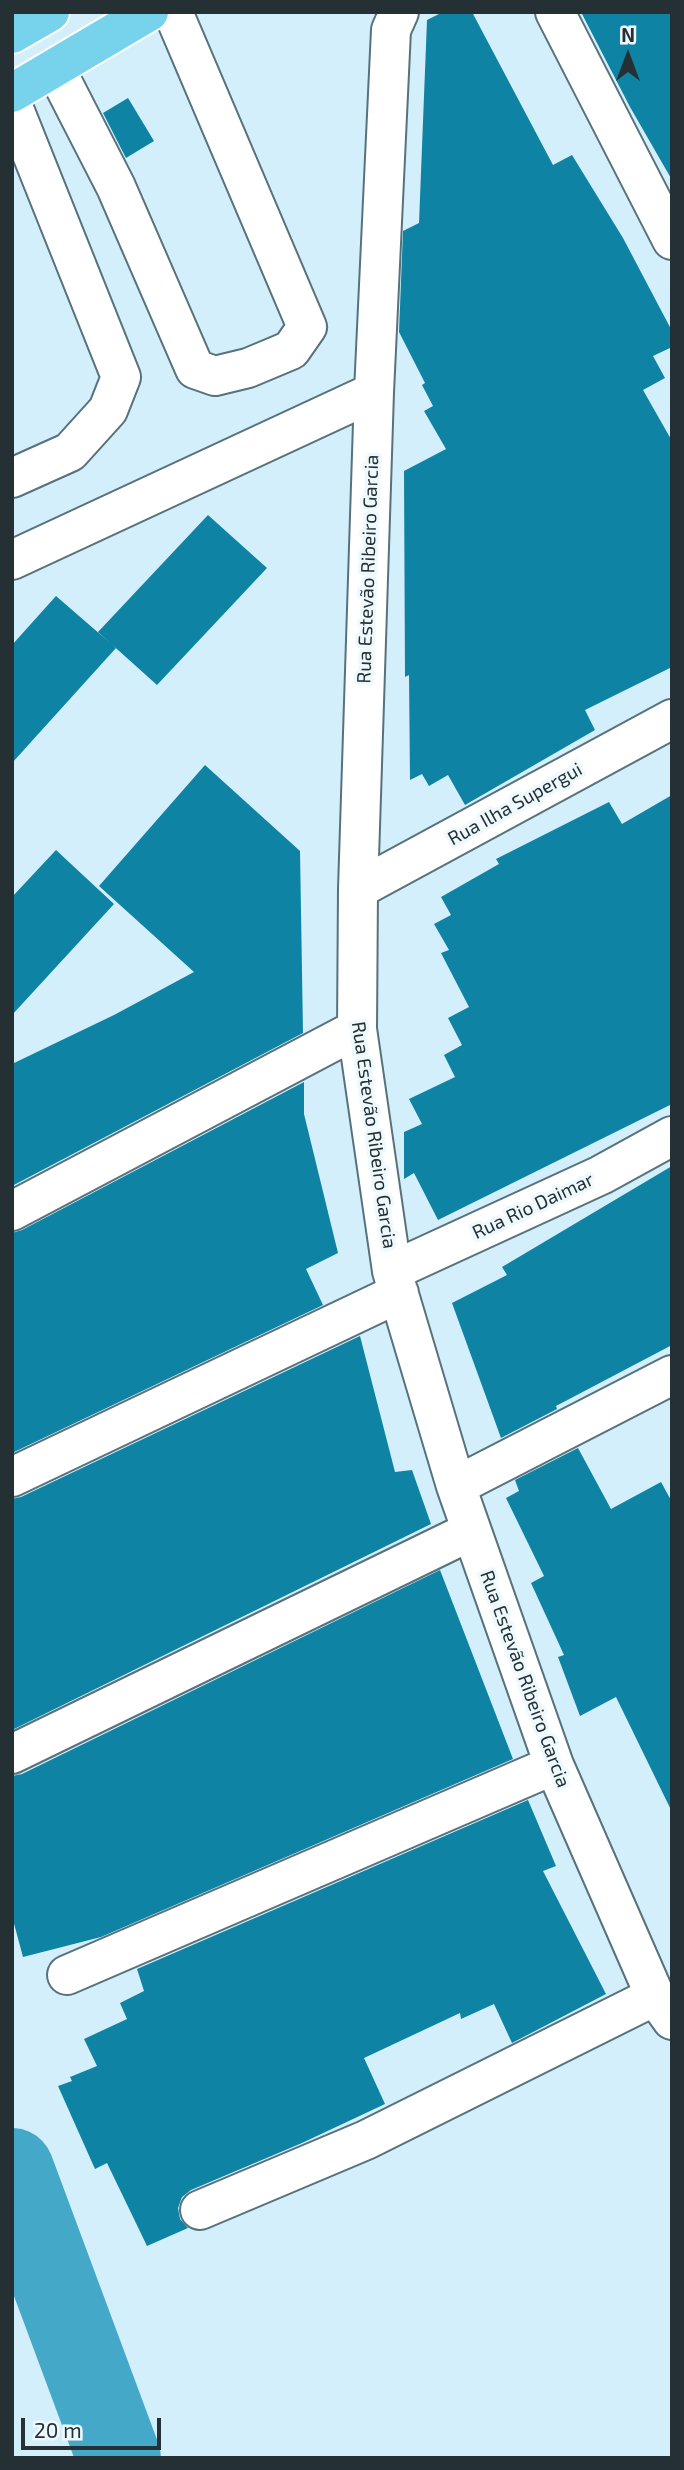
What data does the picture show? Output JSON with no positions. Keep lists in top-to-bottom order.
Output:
{
  "streets": {
    "street": ["Rua Estevão Ribeiro Garcia", "Rua Ilha Supergui", "Rua Rio Daimar"]
  },
  "crossings": [
    ["Rua Estevão Ribeiro Garcia", "Rua Ilha Supergui"],
    ["Rua Estevão Ribeiro Garcia", "Rua Rio Daimar"]
  ],
  "scale_bar": "20 m",
  "north": "top"
}
